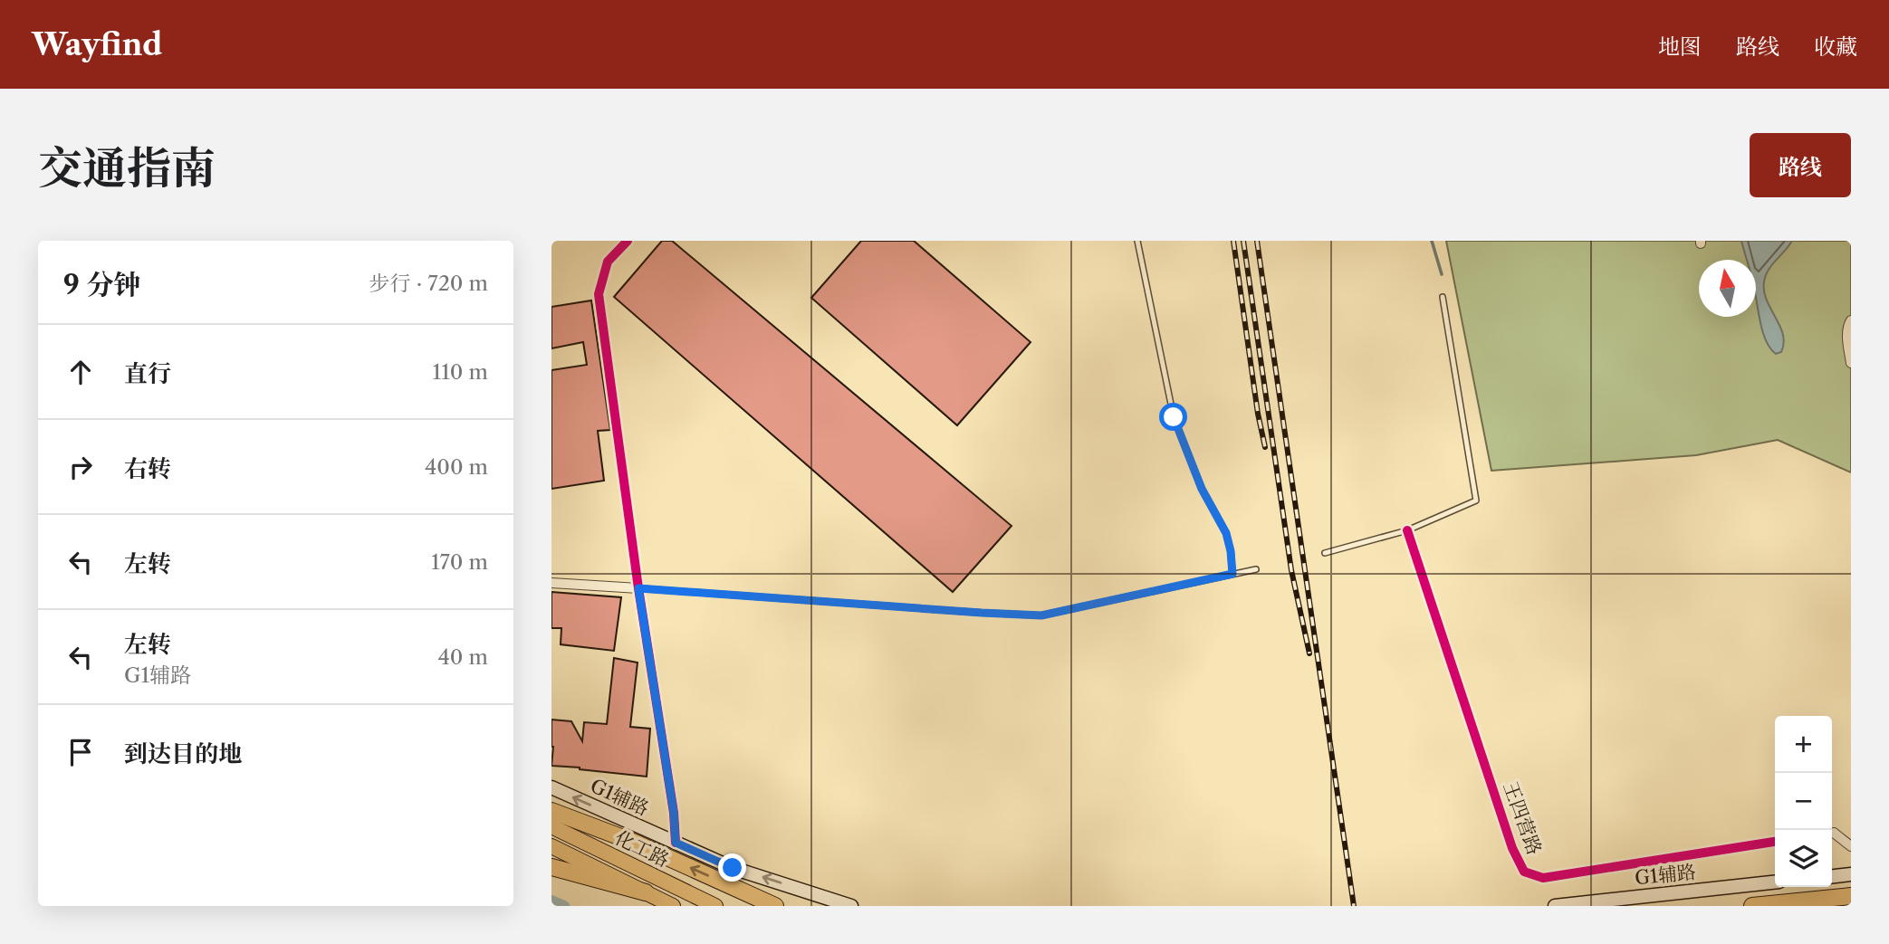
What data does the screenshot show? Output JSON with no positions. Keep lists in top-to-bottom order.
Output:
{
  "streets": {
    "main road": ["G1辅路", "化工路"],
    "street": ["王四营路"]
  },
  "one_way": ["G1辅路"],
  "north": "top",
  "page": {
    "header": "Wayfind",
    "nav": ["地图", "路线", "收藏"],
    "title": "交通指南",
    "buttons": "路线",
    "heading": ["9 分钟", "步行 · 720 m"],
    "list": [
      ["直行", "110 m"],
      ["右转", "400 m"],
      ["左转", "170 m"],
      ["左转", "G1辅路", "40 m"],
      "到达目的地"
    ],
    "map_buttons": ["+", "−"]
  }
}
